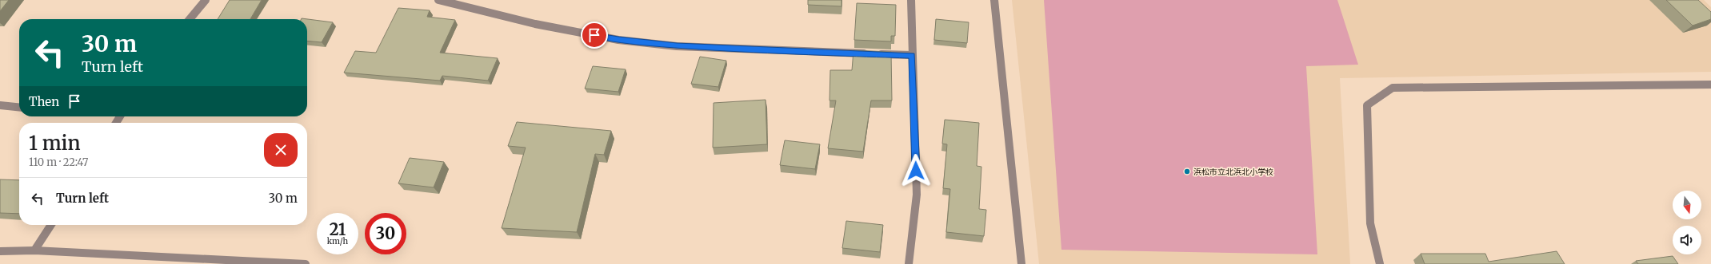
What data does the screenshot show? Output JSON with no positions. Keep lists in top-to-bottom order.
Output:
{
  "places": ["浜松市立北浜北小学校"],
  "north": "bottom",
  "page": {
    "turn": ["30 m", "Turn left"],
    "then": "Then",
    "heading": ["1 min", "110 m · 22:47"],
    "list": [
      {
        "name": "Turn left",
        "value": "30 m"
      }
    ],
    "speed": "21 km/h",
    "limit": "30"
  }
}
